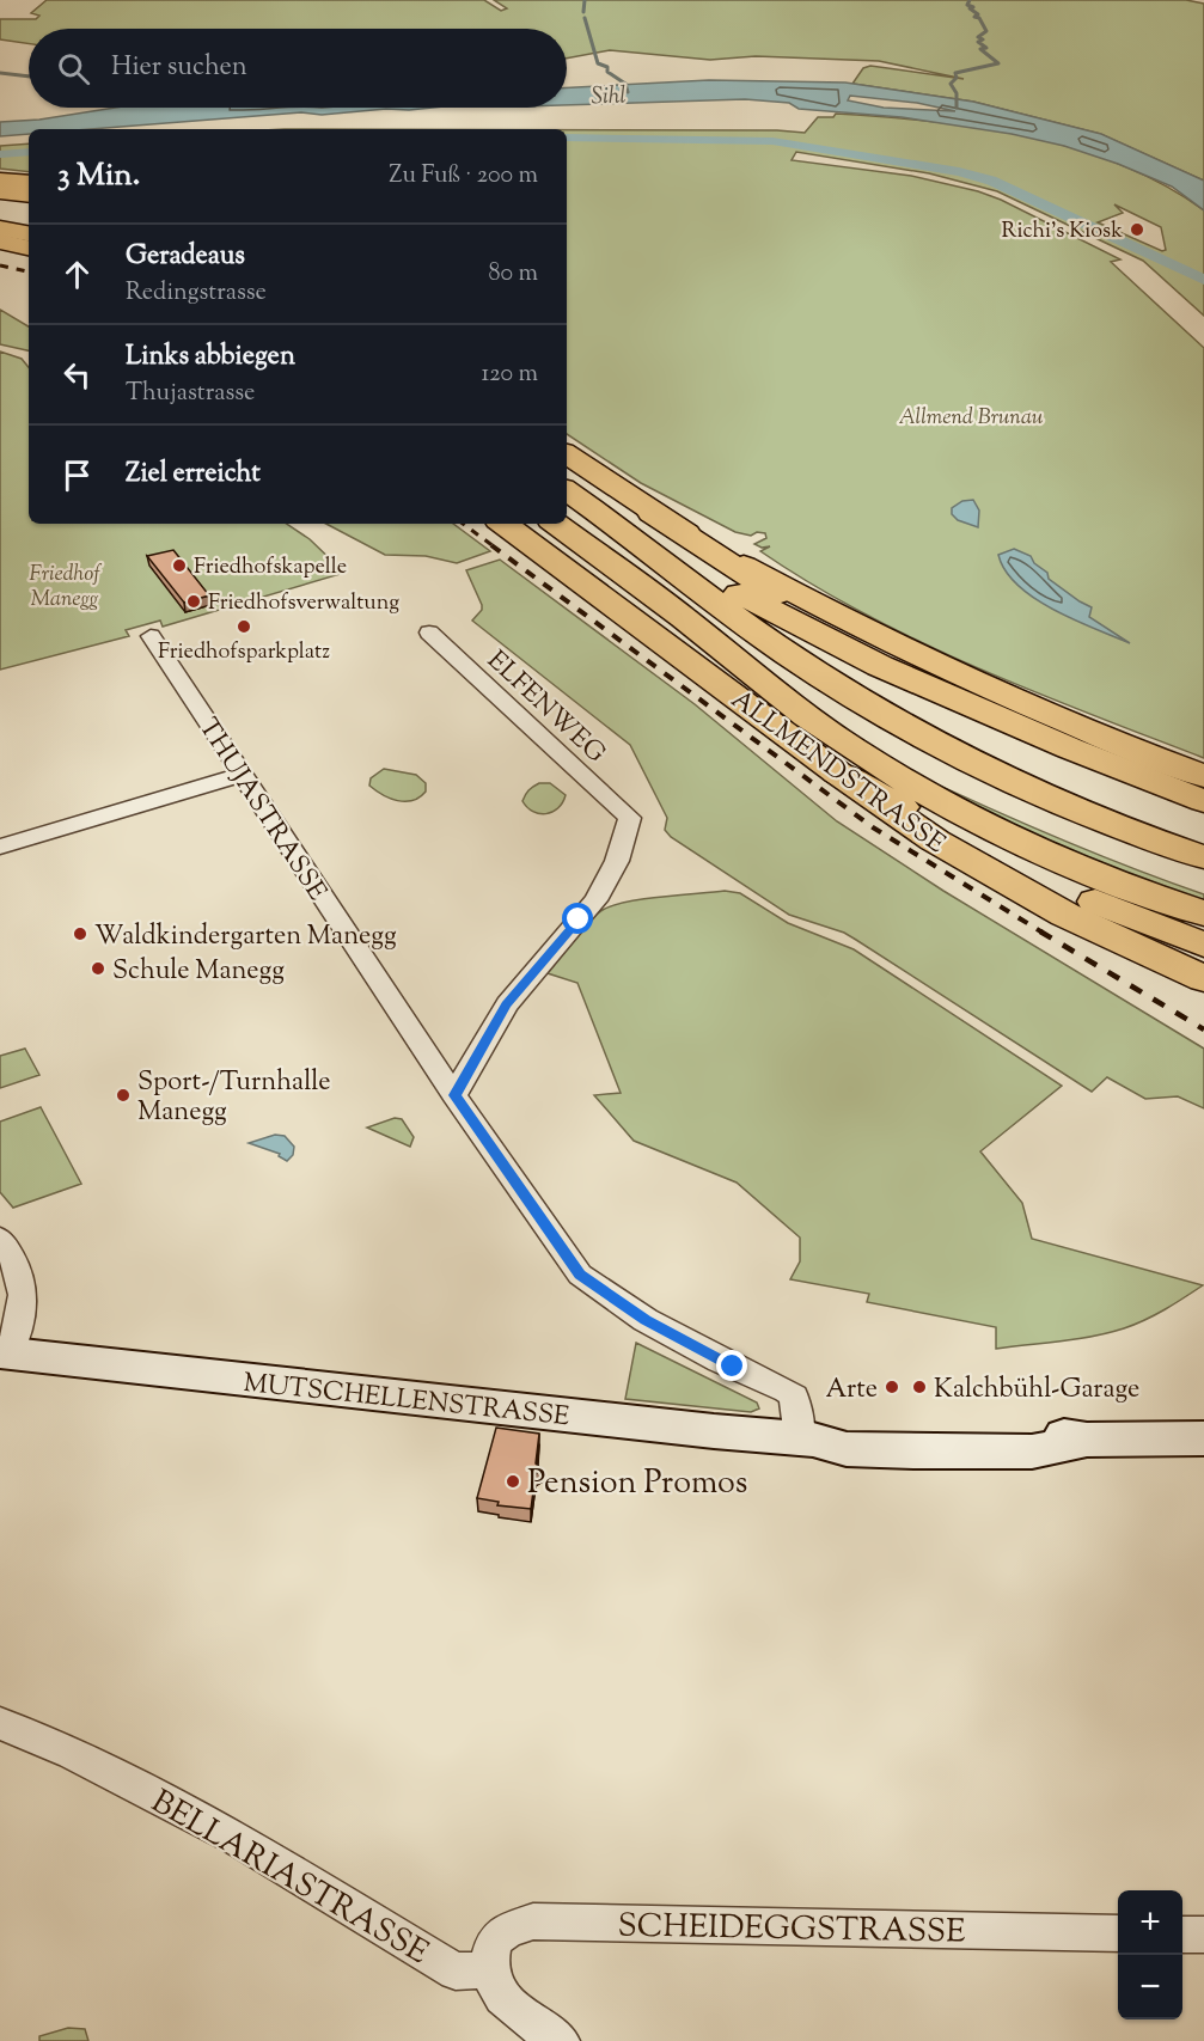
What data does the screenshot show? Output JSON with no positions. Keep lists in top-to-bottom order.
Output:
{
  "streets": {
    "main road": ["ALLMENDSTRASSE"],
    "street": [
      "ELFENWEG",
      "THUJASTRASSE",
      "MUTSCHELLENSTRASSE",
      "BELLARIASTRASSE",
      "SCHEIDEGGSTRASSE"
    ]
  },
  "crossings": [
    ["ELFENWEG", "THUJASTRASSE"],
    ["THUJASTRASSE", "MUTSCHELLENSTRASSE"],
    ["BELLARIASTRASSE", "SCHEIDEGGSTRASSE"]
  ],
  "water": ["Sihl"],
  "parks": ["Allmend Brunau", "Friedhof Manegg"],
  "places": [
    "Richi's Kiosk",
    "Friedhofskapelle",
    "Friedhofsverwaltung",
    "Friedhofsparkplatz",
    "Waldkindergarten Manegg",
    "Schule Manegg",
    "Sport-/Turnhalle Manegg",
    "Arte",
    "Kalchbühl-Garage",
    "Pension Promos"
  ],
  "page": {
    "search": "Hier suchen",
    "heading": ["3 Min.", "Zu Fuß · 200 m"],
    "list": [
      ["Geradeaus", "Redingstrasse", "80 m"],
      ["Links abbiegen", "Thujastrasse", "120 m"],
      "Ziel erreicht"
    ],
    "map_buttons": ["+", "−"]
  }
}
